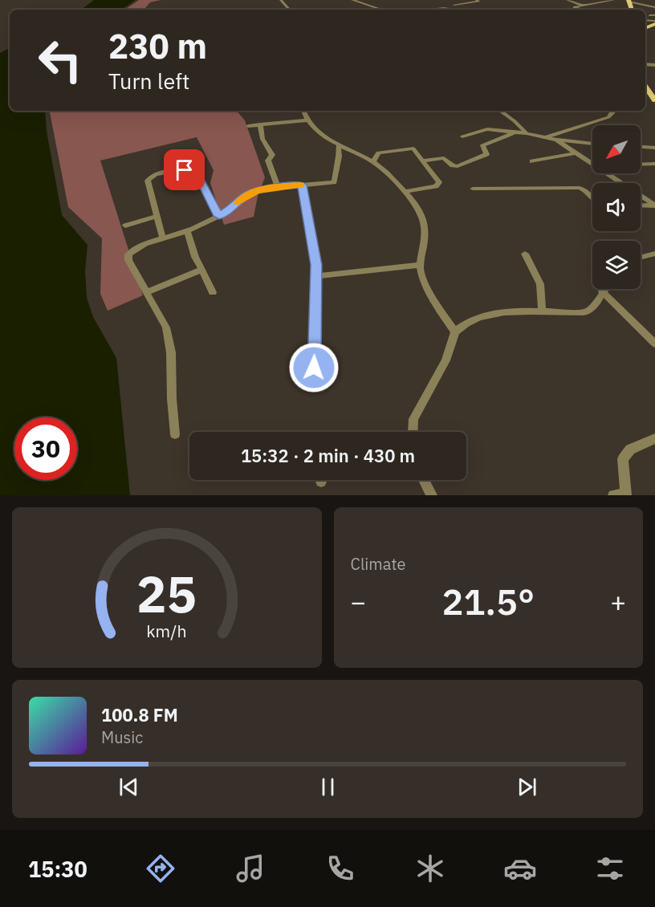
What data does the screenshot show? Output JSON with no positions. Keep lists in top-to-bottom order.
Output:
{
  "north": "bottom left",
  "page": {
    "turn": ["230 m", "Turn left"],
    "limit": "30",
    "trip": "15:32 · 2 min · 430 m",
    "tile": "Climate",
    "heat": ["−", "21.5°", "+"],
    "song": ["100.8 FM", "Music"],
    "tabs": "15:30",
    "gauge": ["25", "km/h"]
  }
}
